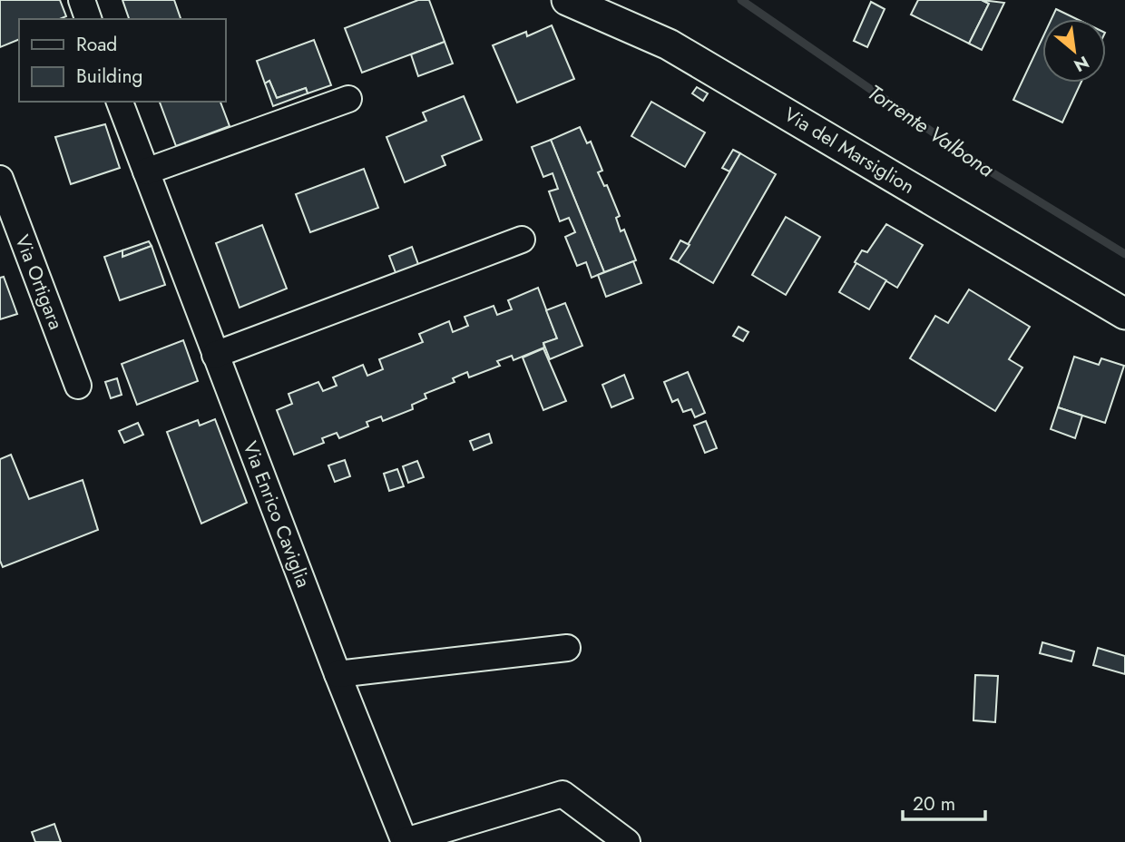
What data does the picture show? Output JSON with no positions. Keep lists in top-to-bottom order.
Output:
{
  "streets": {
    "street": ["Via del Marsiglion", "Via Ortigara", "Via Enrico Caviglia"]
  },
  "water": ["Torrente Valbona"],
  "legend": ["Road", "Building"],
  "scale_bar": "20 m",
  "north": "bottom right"
}
